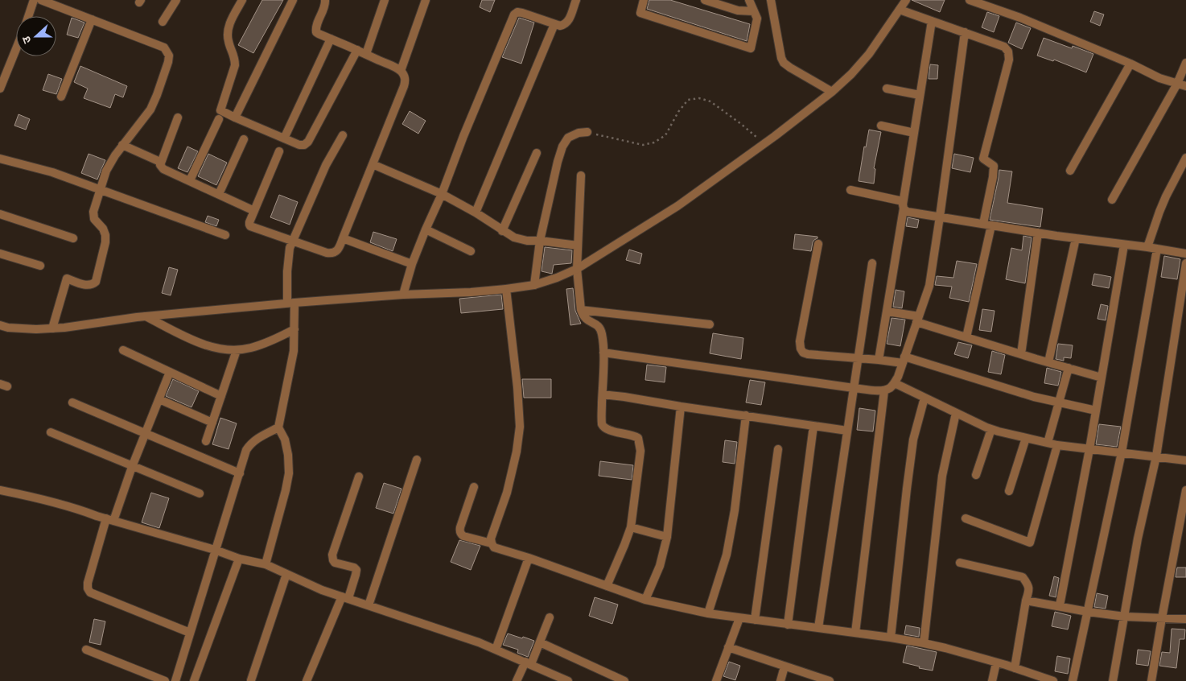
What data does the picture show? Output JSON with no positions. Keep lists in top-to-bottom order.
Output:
{
  "north": "left"
}
